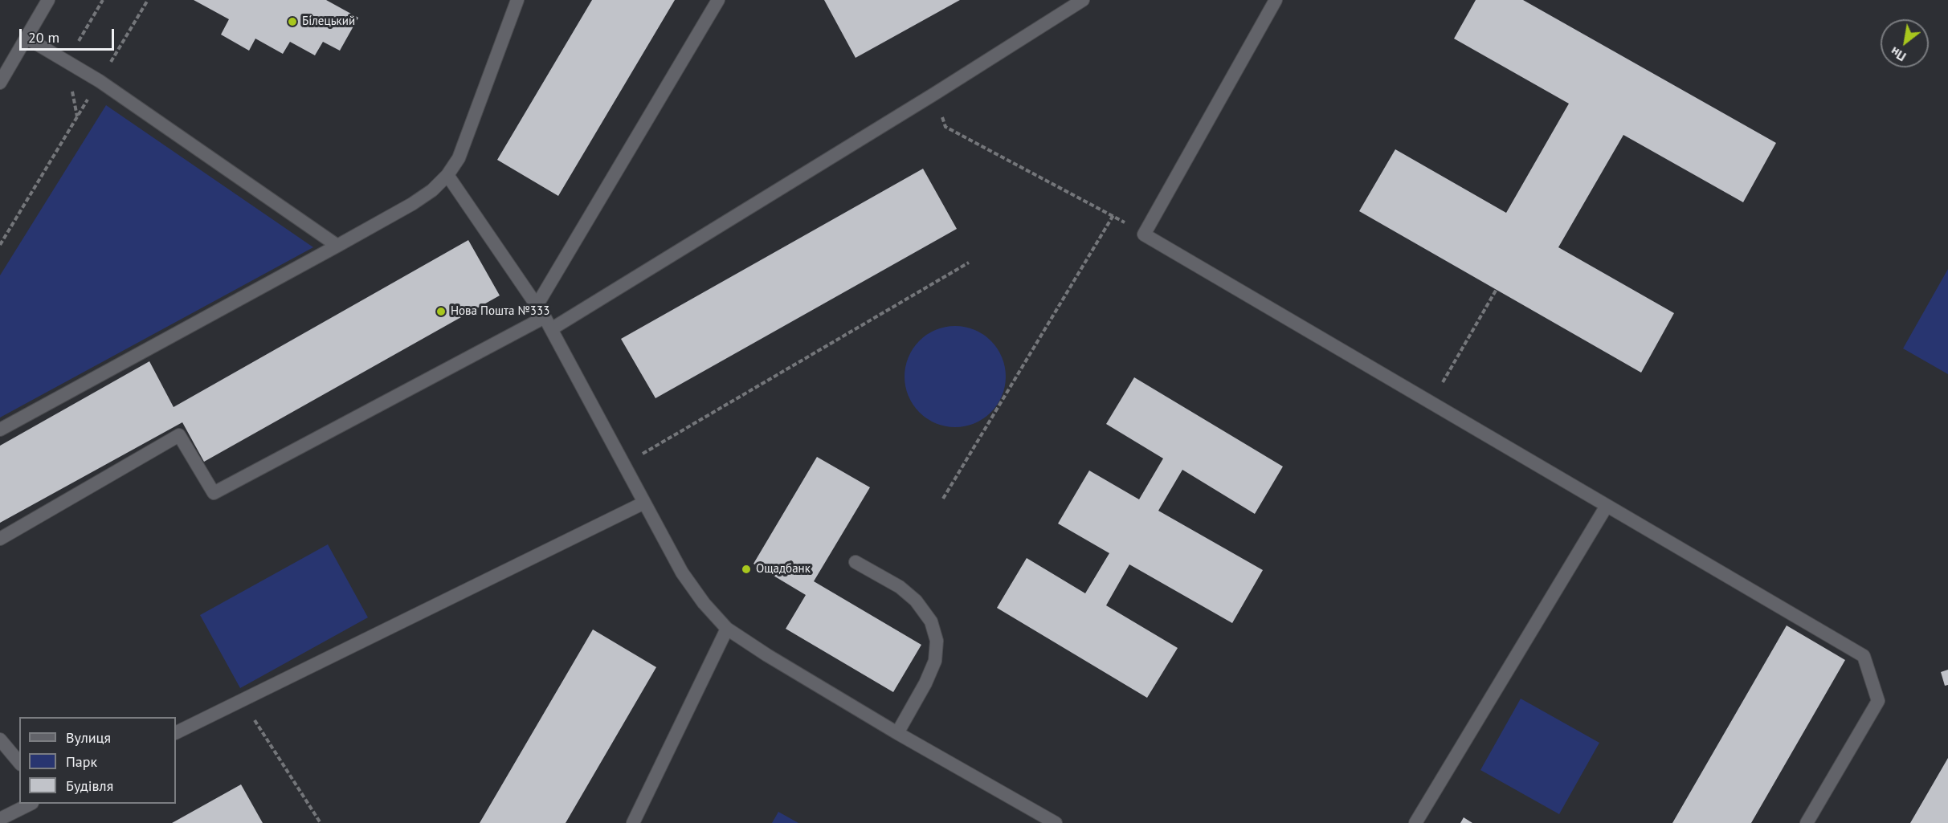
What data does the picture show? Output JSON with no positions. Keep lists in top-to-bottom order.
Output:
{
  "places": ["Білецький", "Нова Пошта №333", "Ощадбанк"],
  "legend": ["Вулиця", "Парк", "Будівля"],
  "scale_bar": "20 m",
  "north": "bottom left"
}
